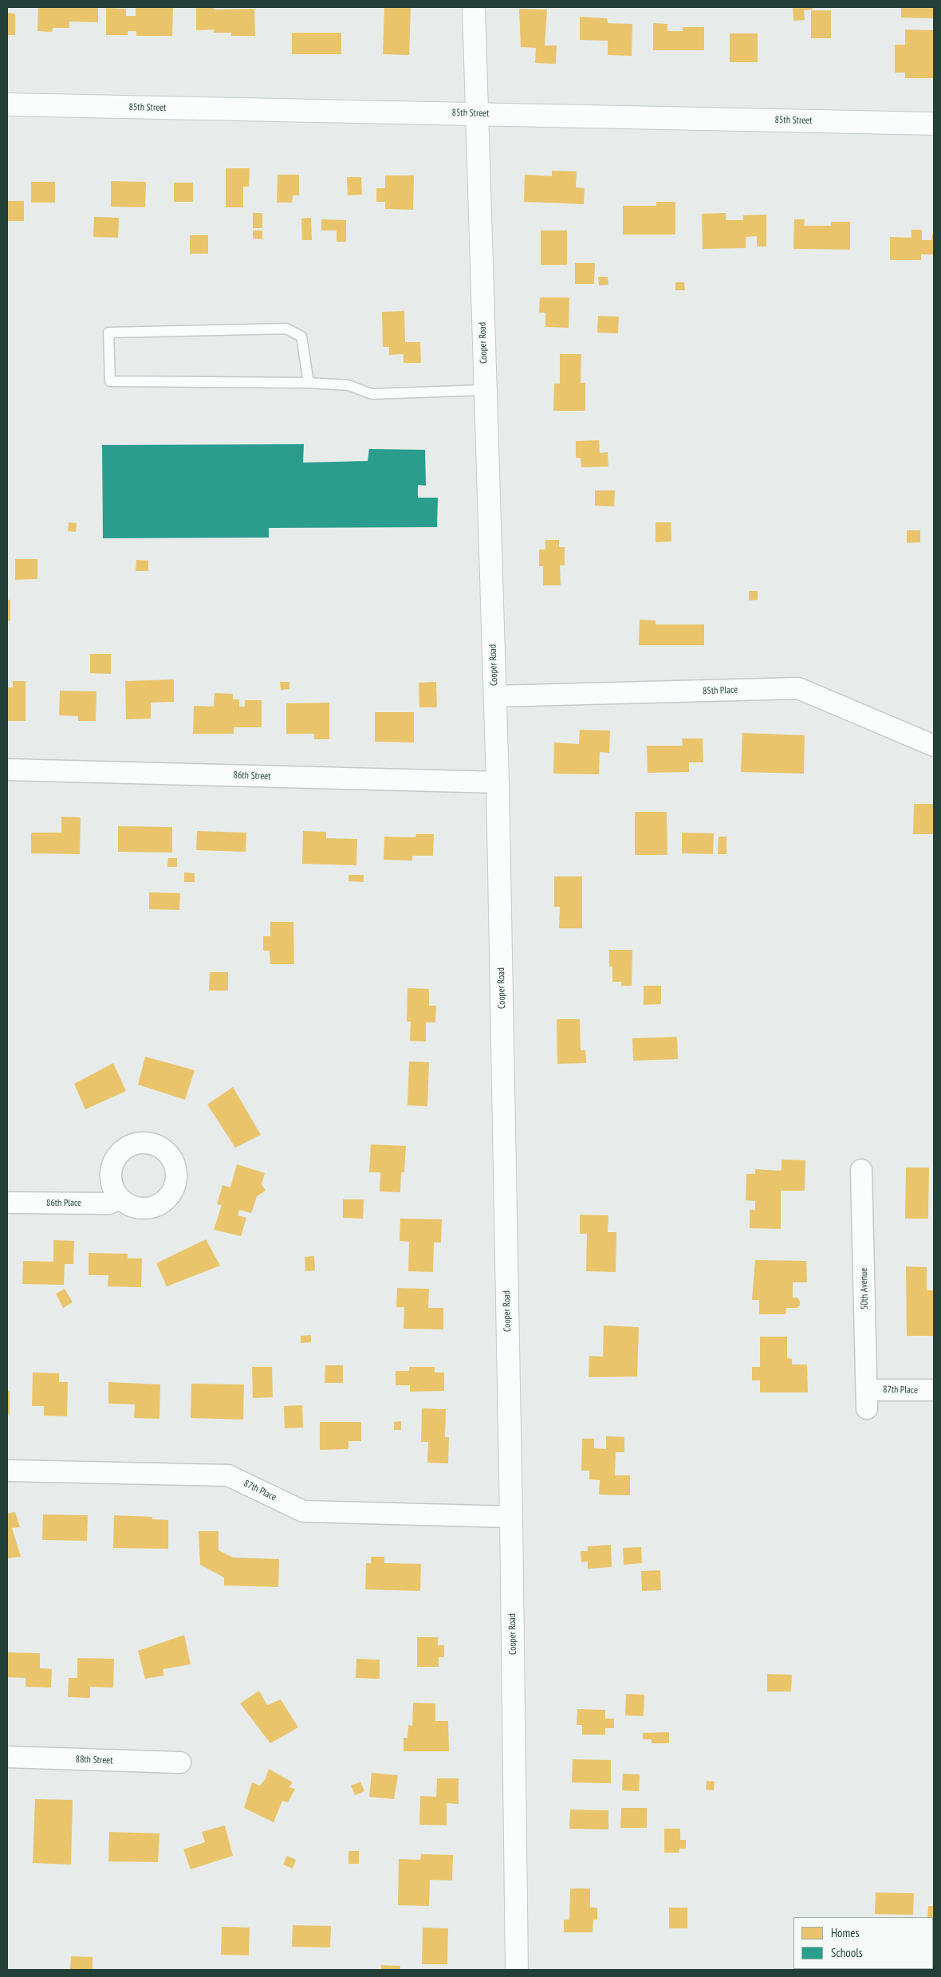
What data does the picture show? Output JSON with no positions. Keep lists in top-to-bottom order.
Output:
{
  "streets": {
    "street": [
      "85th Street",
      "Cooper Road",
      "85th Place",
      "86th Street",
      "86th Place",
      "50th Avenue",
      "87th Place",
      "88th Street"
    ]
  },
  "crossings": [
    ["85th Street", "Cooper Road"],
    ["Cooper Road", "85th Place"],
    ["Cooper Road", "86th Street"],
    ["Cooper Road", "87th Place"],
    ["50th Avenue", "87th Place"]
  ],
  "legend": ["Homes", "Schools"]
}
